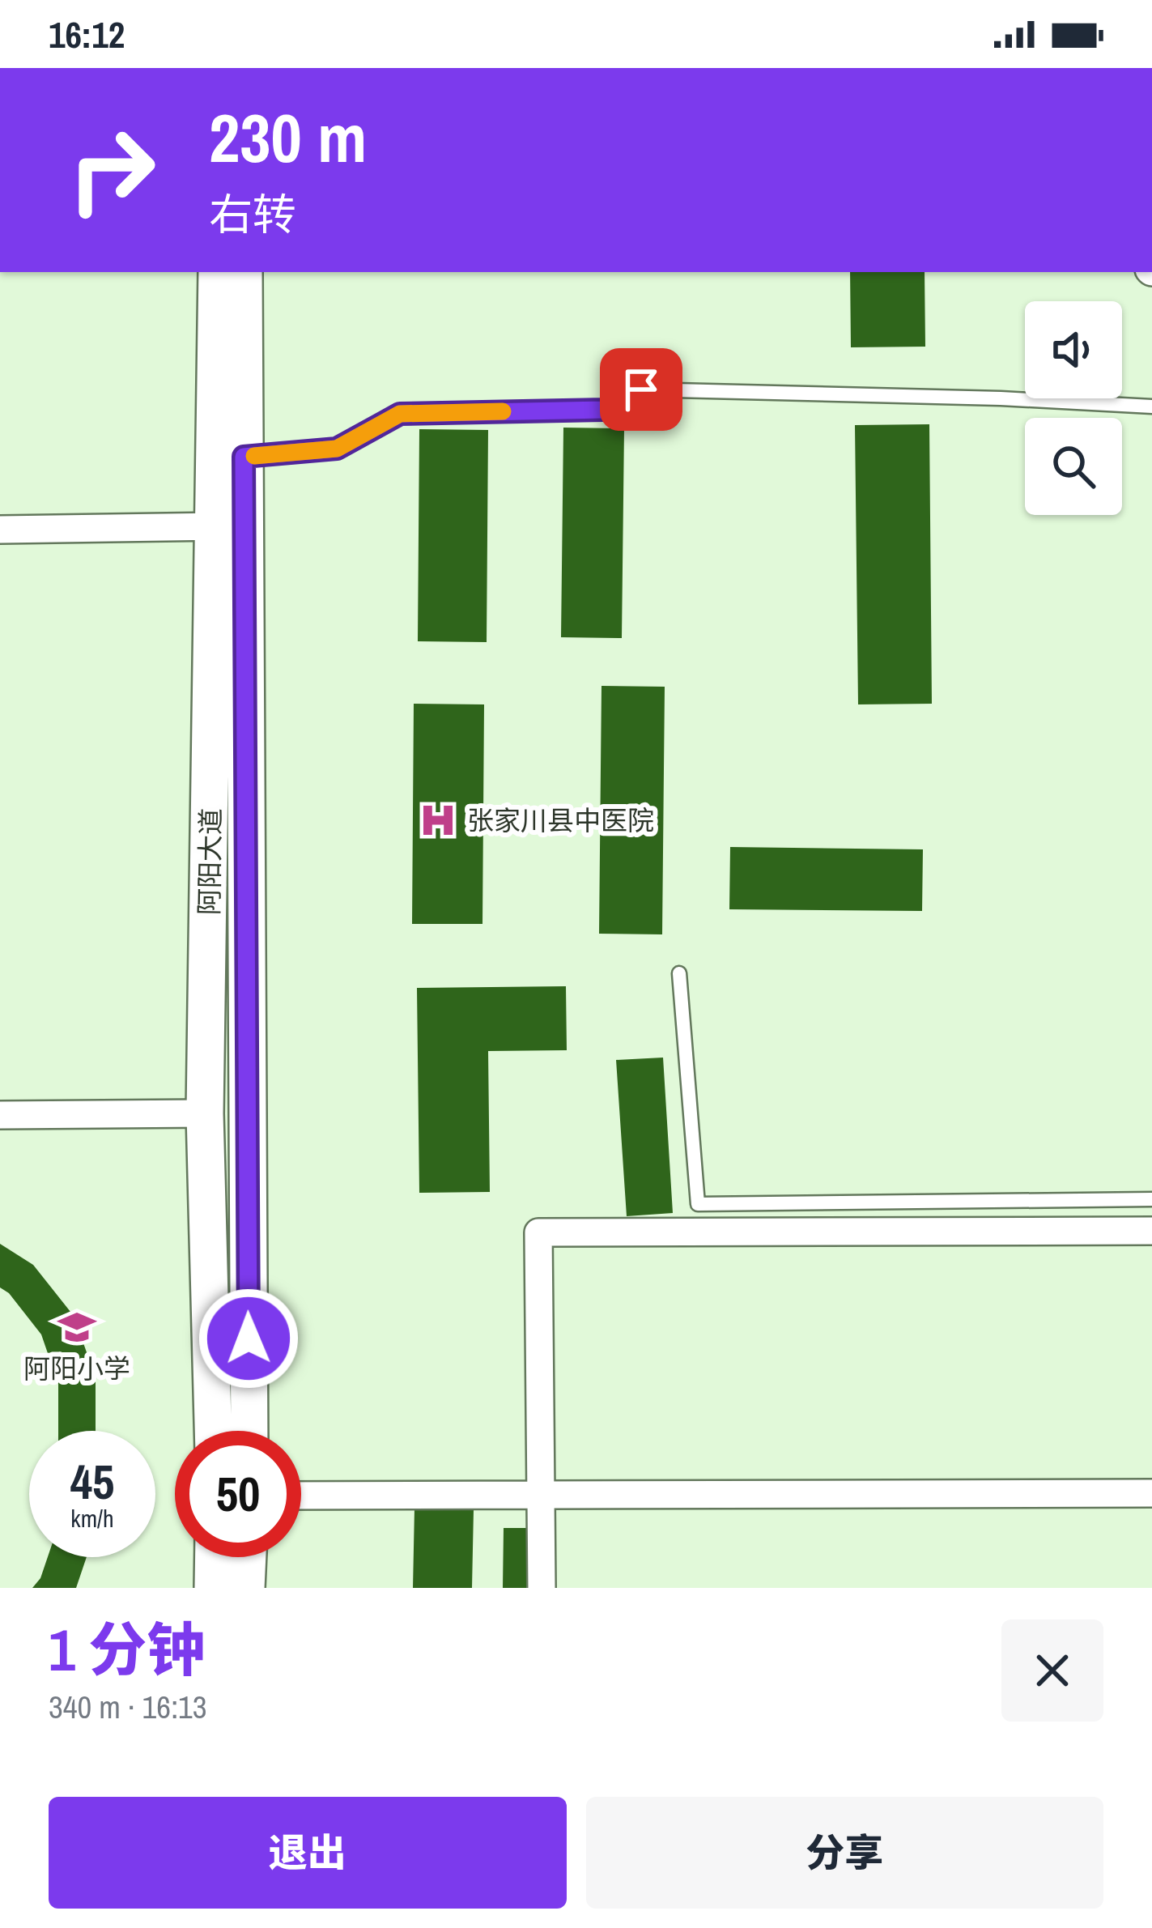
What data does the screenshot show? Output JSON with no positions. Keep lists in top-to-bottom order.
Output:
{
  "streets": {
    "main road": ["阿阳大道"]
  },
  "places": {
    "hospital": ["张家川县中医院"],
    "school or university": ["阿阳小学"]
  },
  "page": {
    "status": "16:12",
    "turn": ["230 m", "右转"],
    "speed": "45 km/h",
    "limit": "50",
    "heading": ["1 分钟", "340 m · 16:13"],
    "buttons": ["退出", "分享"]
  }
}
